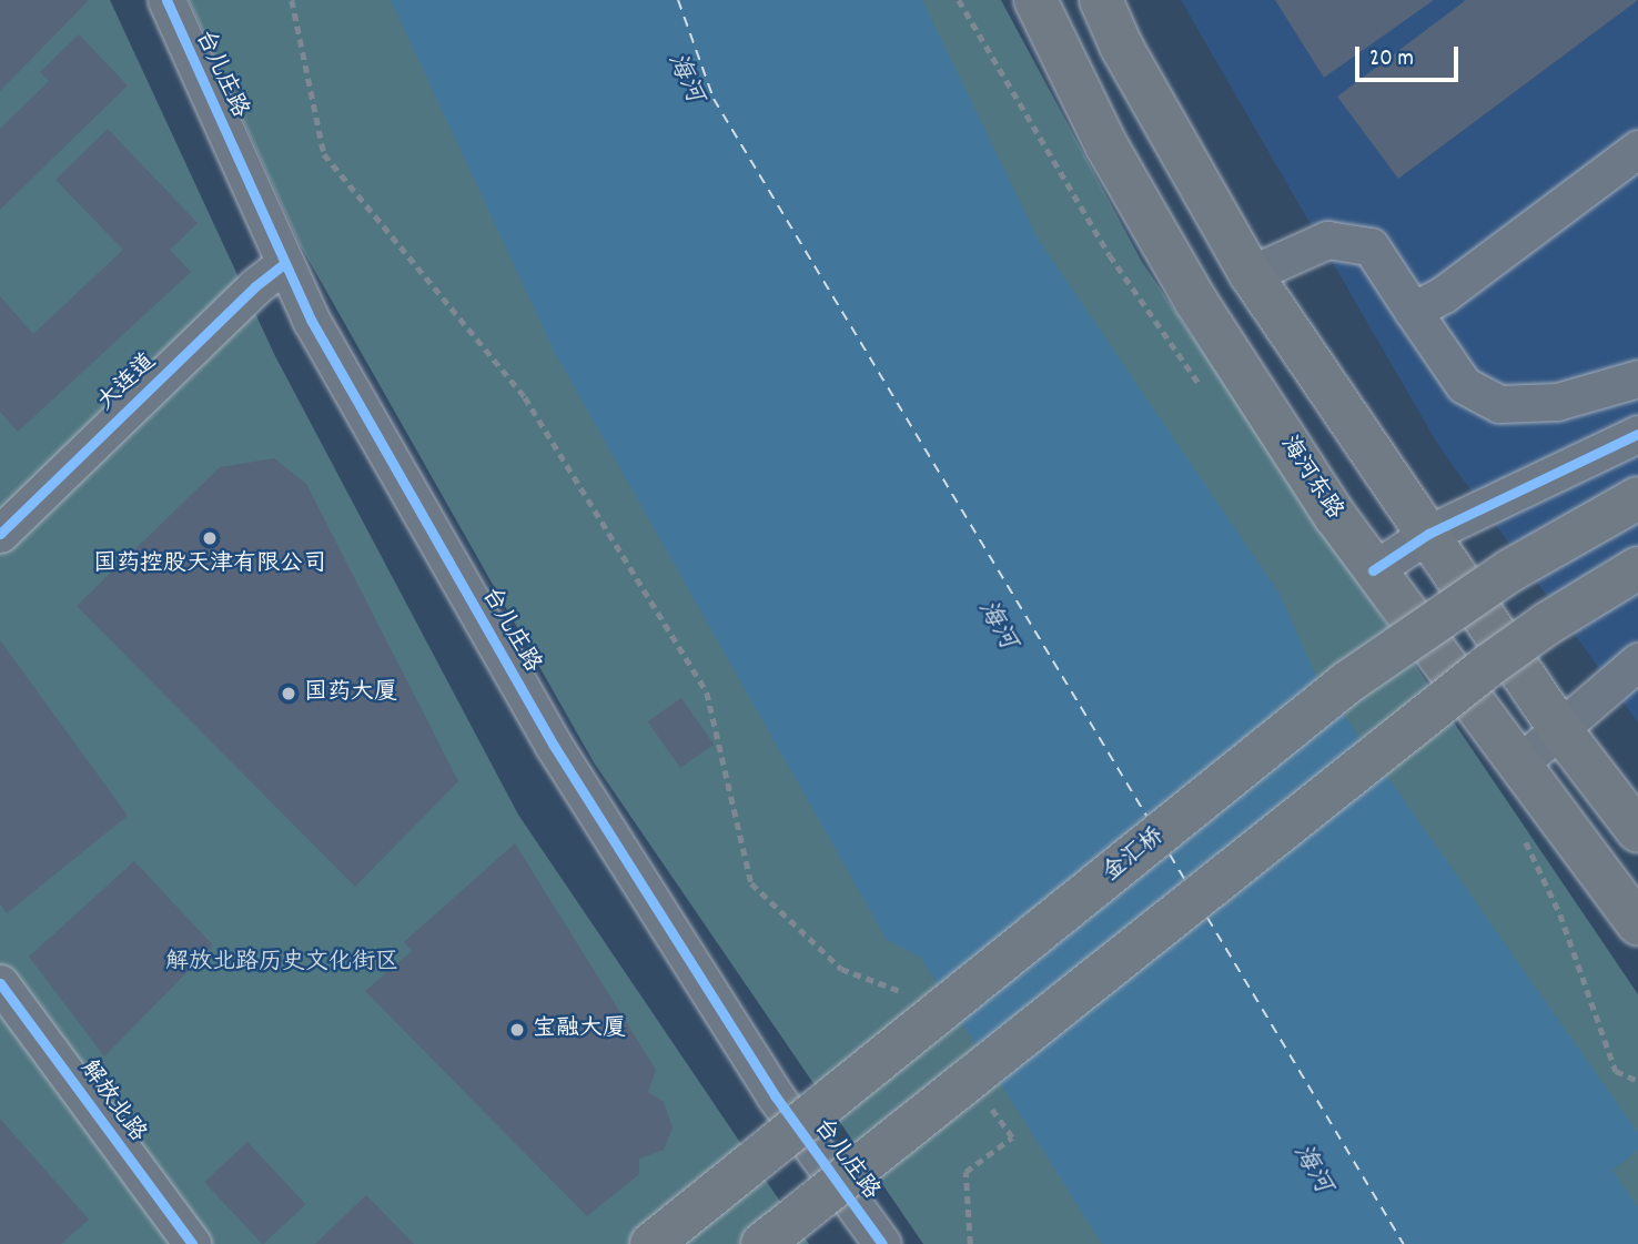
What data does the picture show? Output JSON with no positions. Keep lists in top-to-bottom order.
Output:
{
  "streets": {
    "main road": ["海河东路", "金汇桥"],
    "street": ["台儿庄路", "大连道", "解放北路"]
  },
  "crossings": [
    ["台儿庄路", "大连道"]
  ],
  "water": ["海河"],
  "parks": ["解放北路历史文化街区"],
  "places": ["国药控股天津有限公司", "国药大厦", "宝融大厦"],
  "scale_bar": "20 m"
}
